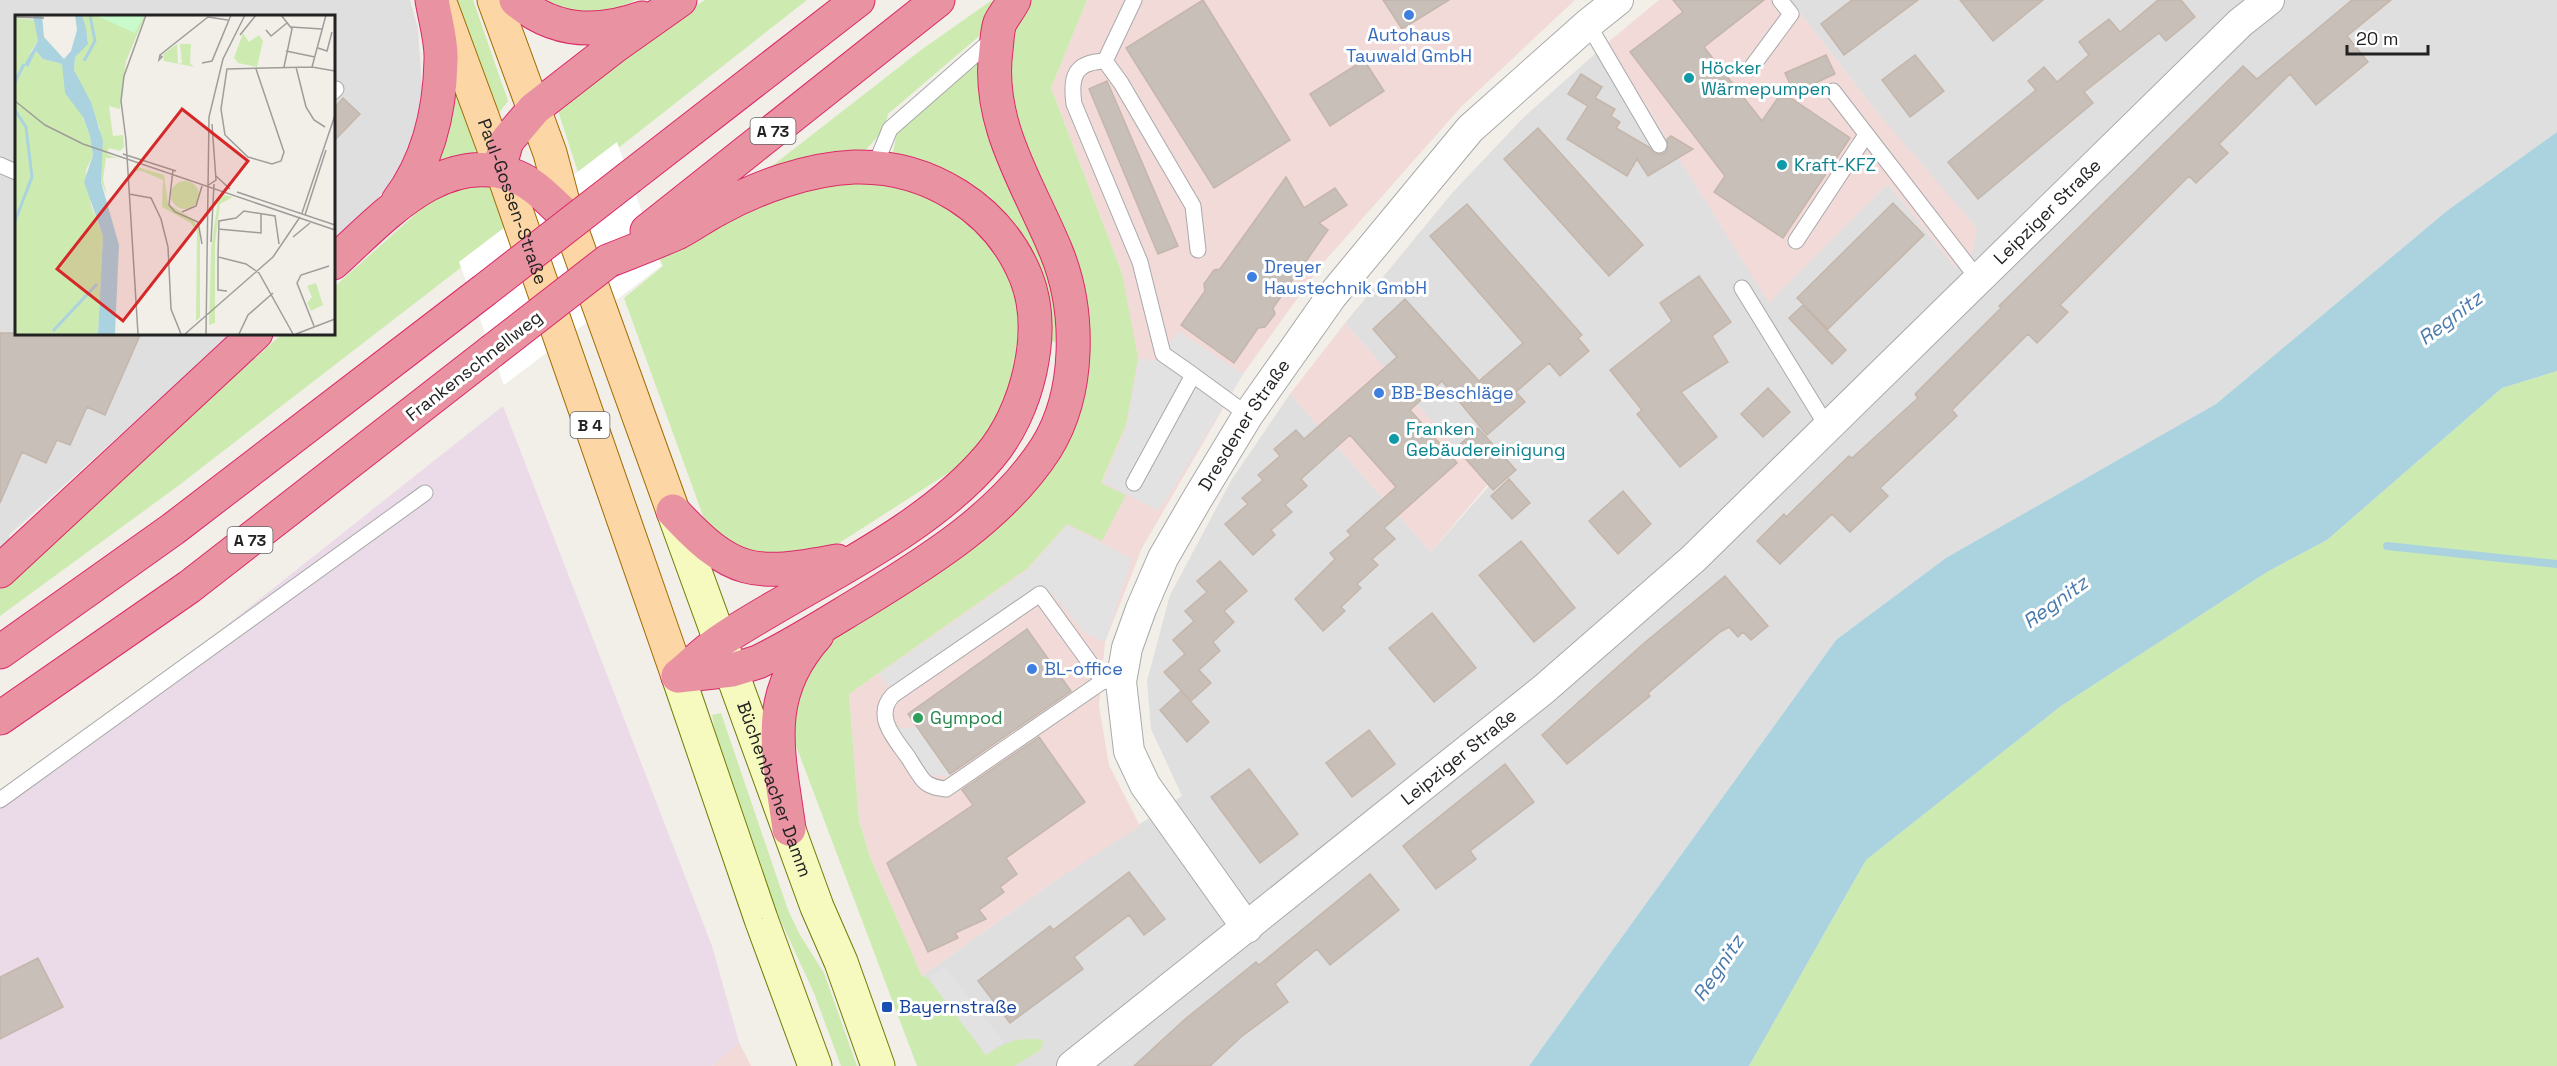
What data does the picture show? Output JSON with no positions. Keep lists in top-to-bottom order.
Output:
{
  "streets": {
    "highway": ["A 73", "Frankenschnellweg"],
    "main road": ["Paul-Gossen-Straße", "B 4", "Büchenbacher Damm"],
    "street": ["Leipziger Straße", "Dresdener Straße"]
  },
  "crossings": [
    ["Leipziger Straße", "Dresdener Straße"],
    ["B 4", "Büchenbacher Damm"]
  ],
  "water": ["Regnitz"],
  "places": {
    "other": [
      "Autohaus Tauwald GmbH",
      "Höcker Wärmepumpen",
      "Kraft-KFZ",
      "Dreyer Haustechnik GmbH",
      "BB-Beschläge",
      "Franken Gebäudereinigung",
      "BL-office",
      "Gympod"
    ],
    "transit": ["Bayernstraße"]
  },
  "scale_bar": "20 m"
}
